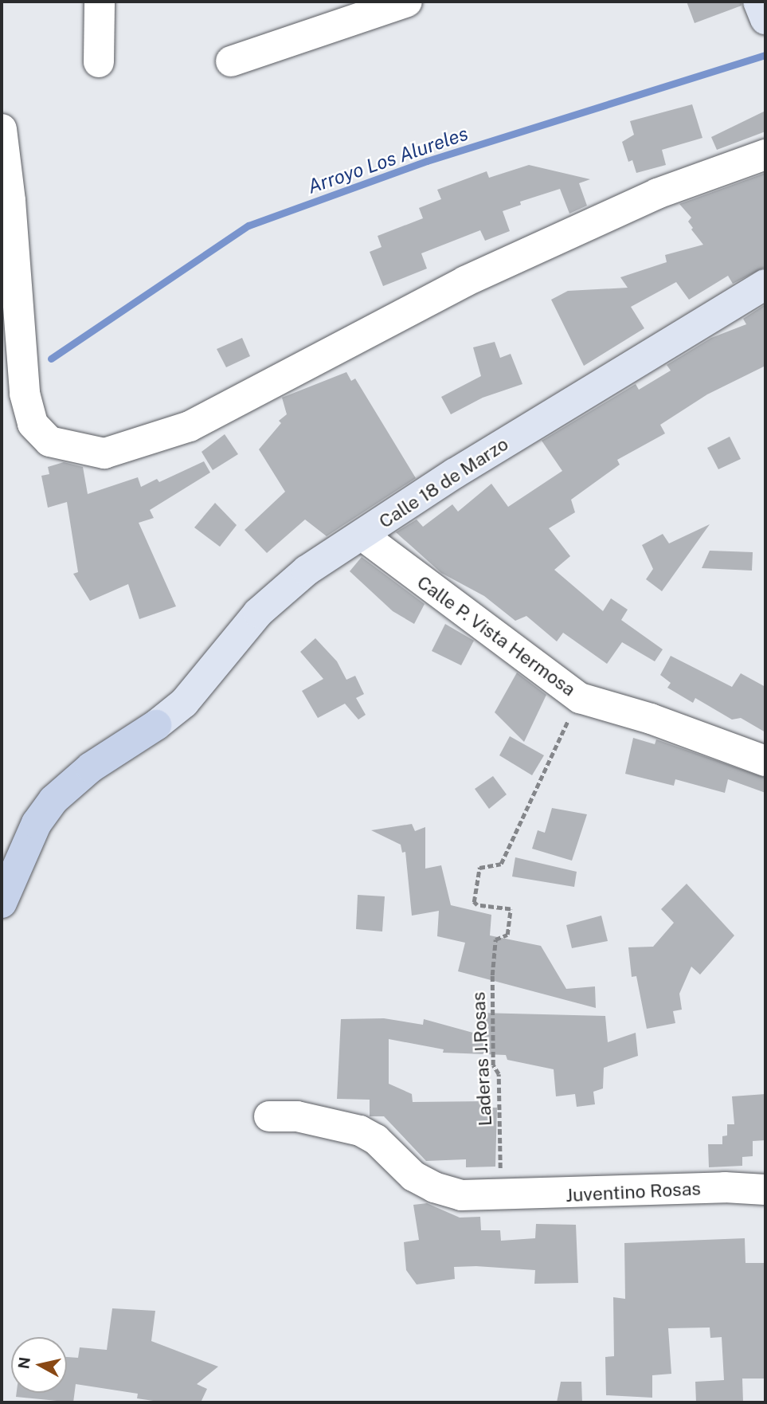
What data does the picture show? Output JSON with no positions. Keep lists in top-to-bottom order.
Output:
{
  "streets": {
    "main road": ["Calle 18 de Marzo"],
    "street": ["Calle P. Vista Hermosa", "Juventino Rosas"],
    "path": ["Laderas J.Rosas"]
  },
  "crossings": [
    ["Calle 18 de Marzo", "Calle P. Vista Hermosa"],
    ["Calle P. Vista Hermosa", "Laderas J.Rosas"],
    ["Laderas J.Rosas", "Juventino Rosas"]
  ],
  "water": ["Arroyo Los Alureles"],
  "north": "left"
}
